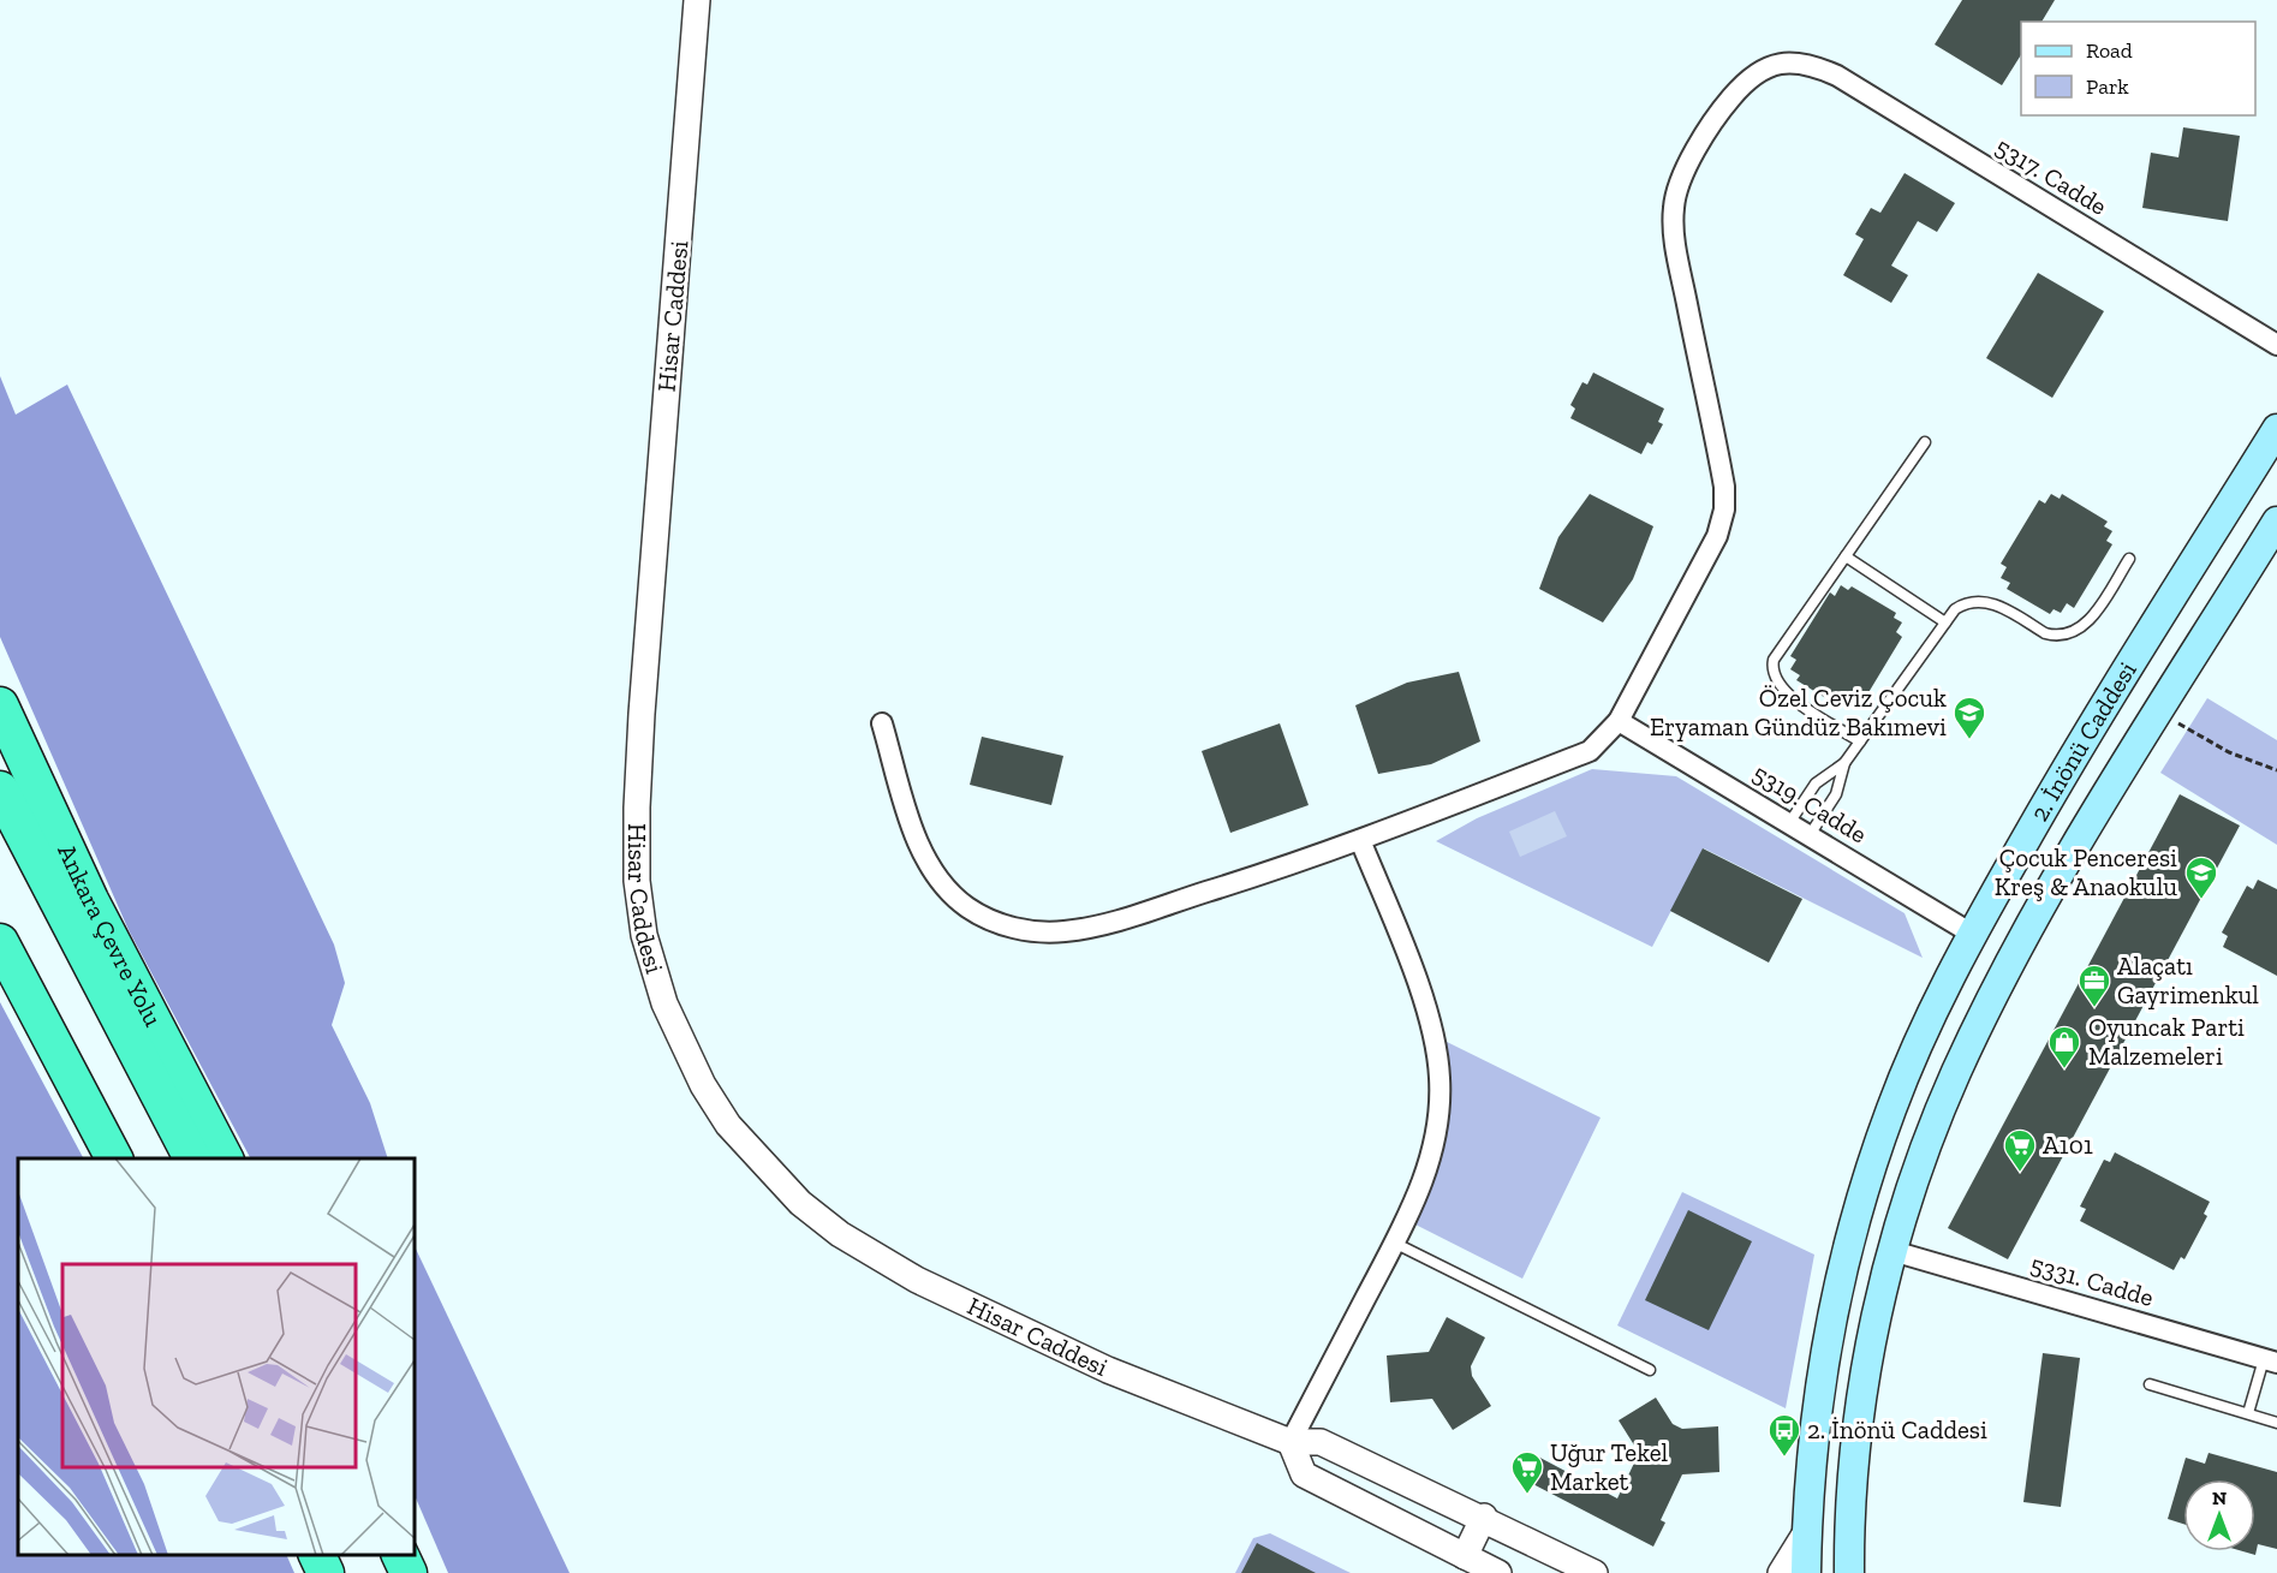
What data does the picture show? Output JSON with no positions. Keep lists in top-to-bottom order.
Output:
{
  "streets": {
    "highway": ["Ankara Çevre Yolu"],
    "main road": ["2. İnönü Caddesi"],
    "street": [
      "5317. Cadde",
      "Hisar Caddesi",
      "5319. Cadde",
      "5331. Cadde"
    ]
  },
  "crossings": [
    ["5317. Cadde", "5319. Cadde"],
    ["2. İnönü Caddesi", "5319. Cadde"],
    ["2. İnönü Caddesi", "5331. Cadde"]
  ],
  "places": {
    "school or university": ["Özel Ceviz Çocuk Eryaman Gündüz Bakımevi", "Çocuk Penceresi Kreş & Anaokulu"],
    "office": ["Alaçatı Gayrimenkul"],
    "shop": ["Oyuncak Parti Malzemeleri"],
    "supermarket": ["A101", "Uğur Tekel Market"],
    "bus stop": ["2. İnönü Caddesi"]
  },
  "legend": ["Road", "Park"],
  "north": "top"
}
